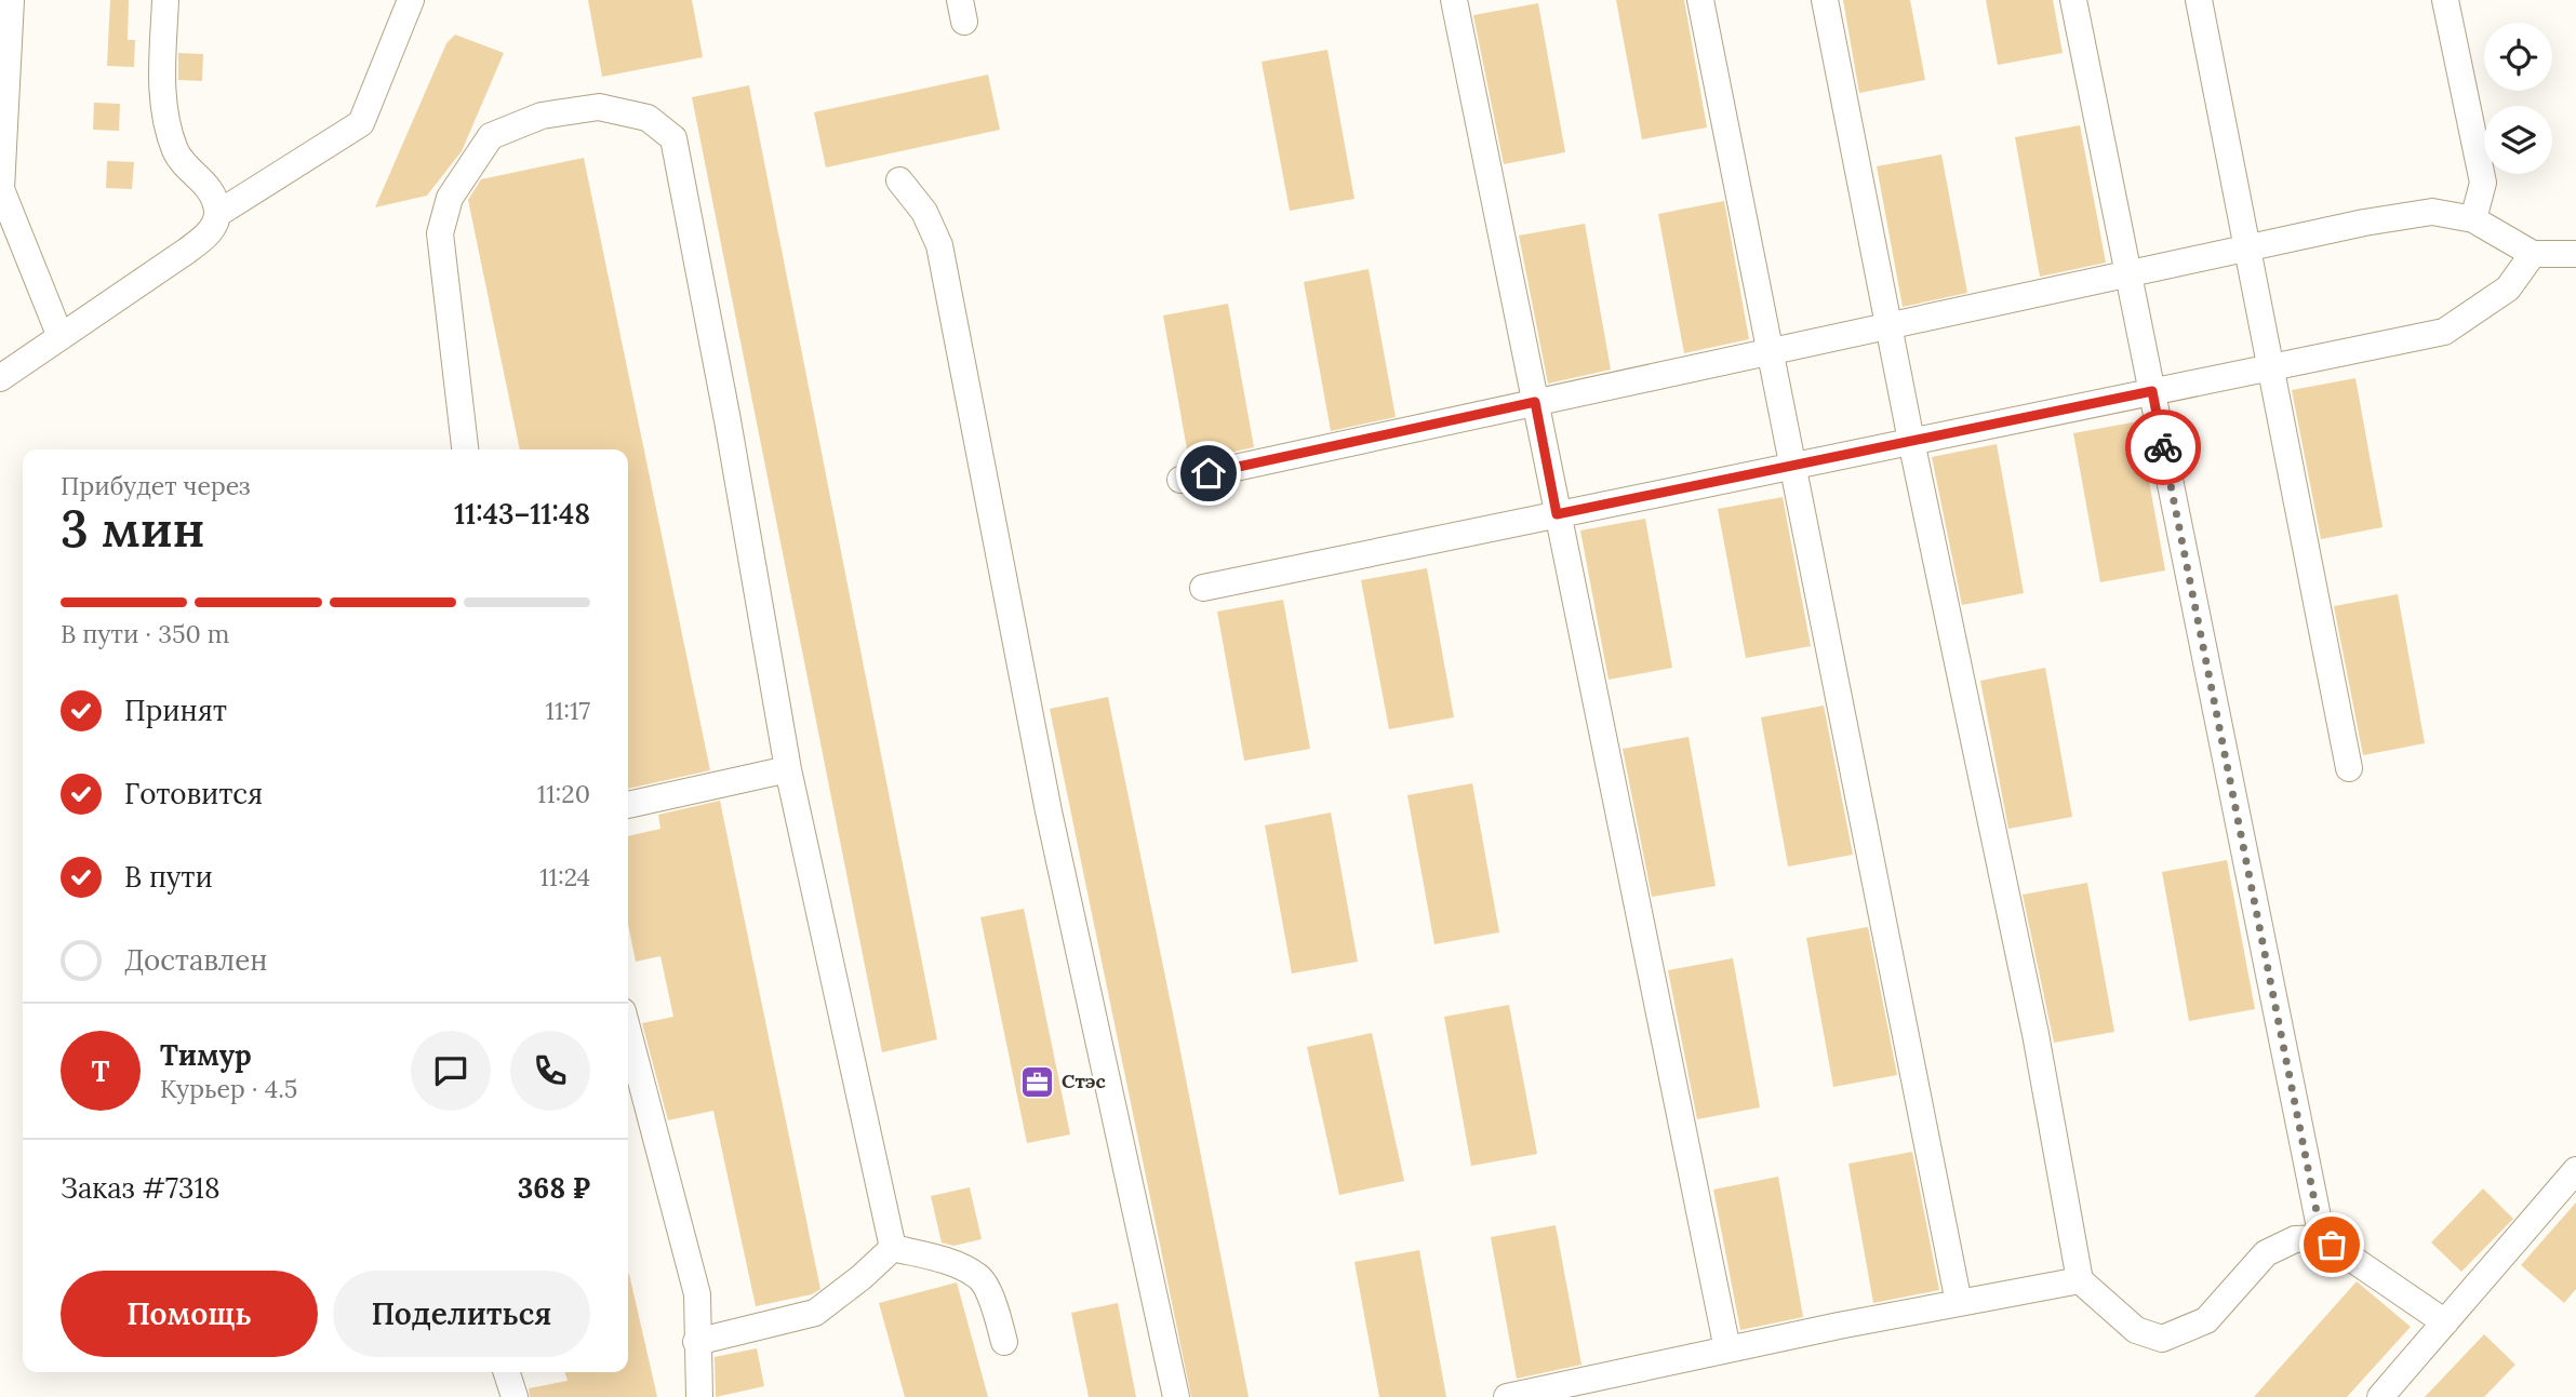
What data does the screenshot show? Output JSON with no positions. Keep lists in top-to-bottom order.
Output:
{
  "places": {
    "office": ["Стэс"]
  },
  "page": {
    "heading": ["3 мин", "Прибудет через", "11:43–11:48"],
    "panel": [
      "Тимур",
      "Курьер · 4.5",
      "Заказ #7318",
      "368 ₽"
    ],
    "bar": "В пути · 350 m",
    "list": [
      ["Принят", "11:17"],
      ["Готовится", "11:20"],
      ["В пути", "11:24"],
      "Доставлен"
    ],
    "round": "Т",
    "buttons": ["Помощь", "Поделиться"]
  }
}
